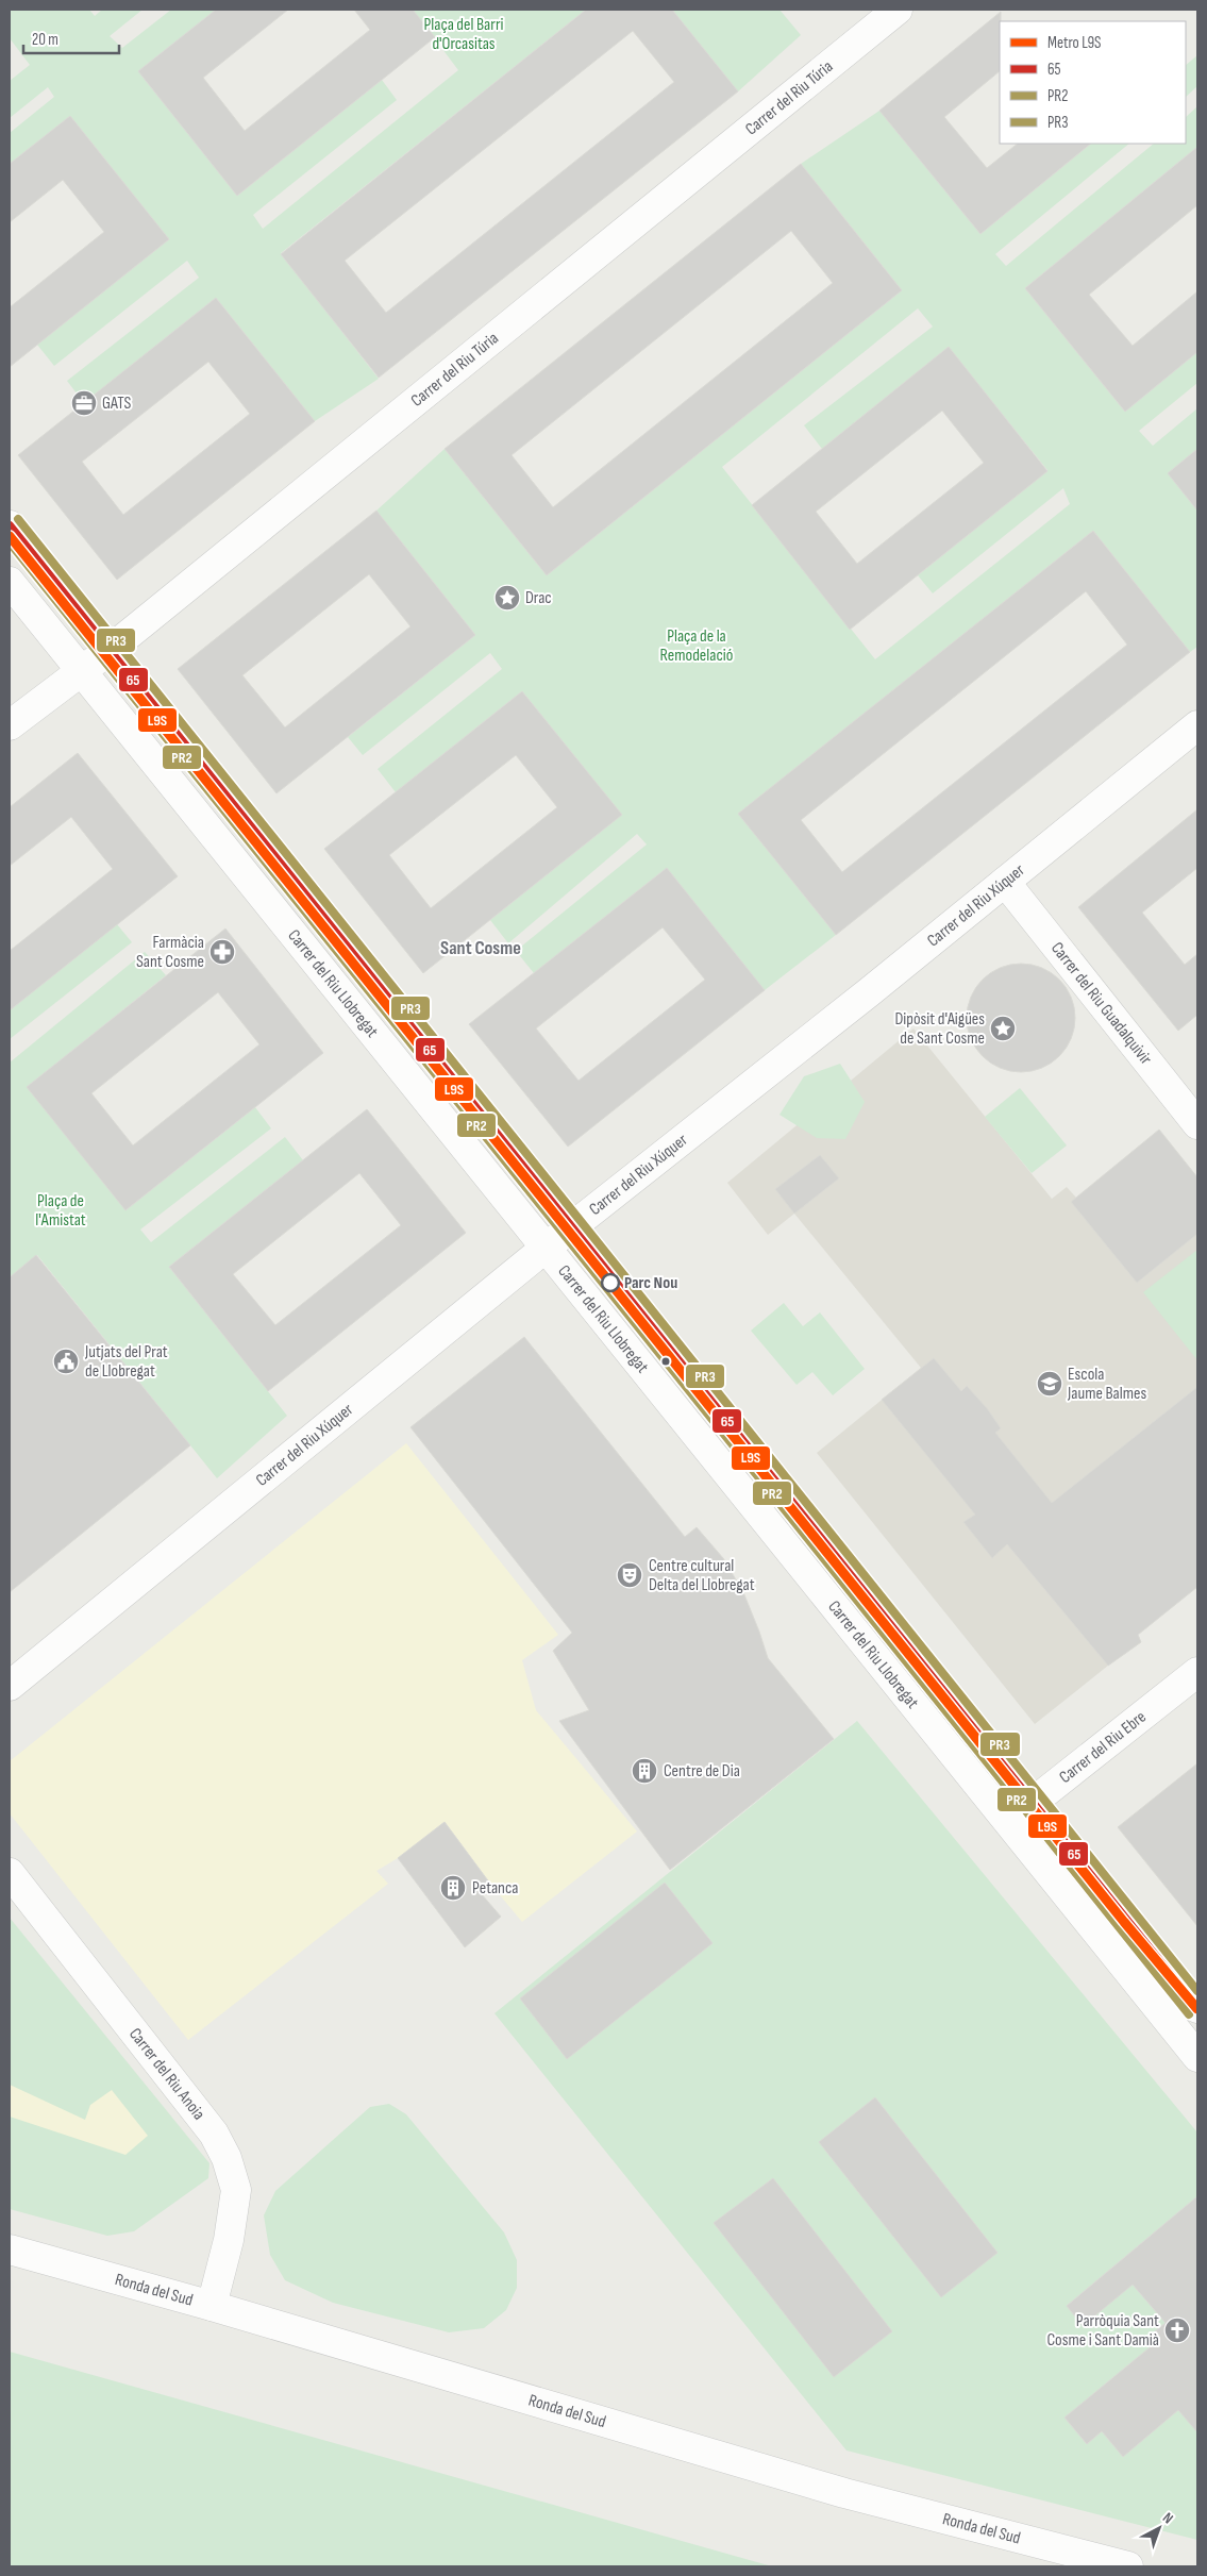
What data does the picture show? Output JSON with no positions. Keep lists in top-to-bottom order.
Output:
{
  "streets": {
    "street": [
      "Carrer del Riu Túria",
      "Carrer del Riu Xúquer",
      "Carrer del Riu Llobregat",
      "Carrer del Riu Guadalquivir",
      "Carrer del Riu Ebre",
      "Carrer del Riu Anoia",
      "Ronda del Sud"
    ]
  },
  "crossings": [
    ["Carrer del Riu Túria", "Carrer del Riu Llobregat"],
    ["Carrer del Riu Xúquer", "Carrer del Riu Llobregat"],
    ["Carrer del Riu Xúquer", "Carrer del Riu Guadalquivir"],
    ["Carrer del Riu Llobregat", "Carrer del Riu Ebre"],
    ["Carrer del Riu Anoia", "Ronda del Sud"]
  ],
  "districts": ["Sant Cosme"],
  "parks": ["Plaça del Barri d'Orcasitas", "Plaça de la Remodelació", "Plaça de l'Amistat"],
  "places": {
    "office": ["GATS"],
    "place": ["Drac", "Dipòsit d'Aigües de Sant Cosme"],
    "pharmacy": ["Farmàcia Sant Cosme"],
    "other": ["Parc Nou"],
    "public building": ["Jutjats del Prat de Llobregat"],
    "school or university": ["Escola Jaume Balmes"],
    "theatre": ["Centre cultural Delta del Llobregat"],
    "building": ["Centre de Dia", "Petanca"],
    "church": ["Parròquia Sant Cosme i Sant Damià"]
  },
  "lines": [
    "transit line PR3",
    "transit line 65",
    "metro line L9S",
    "transit line PR2"
  ],
  "legend": [
    "Metro L9S",
    "65",
    "PR2",
    "PR3"
  ],
  "scale_bar": "20 m",
  "north": "top right"
}
